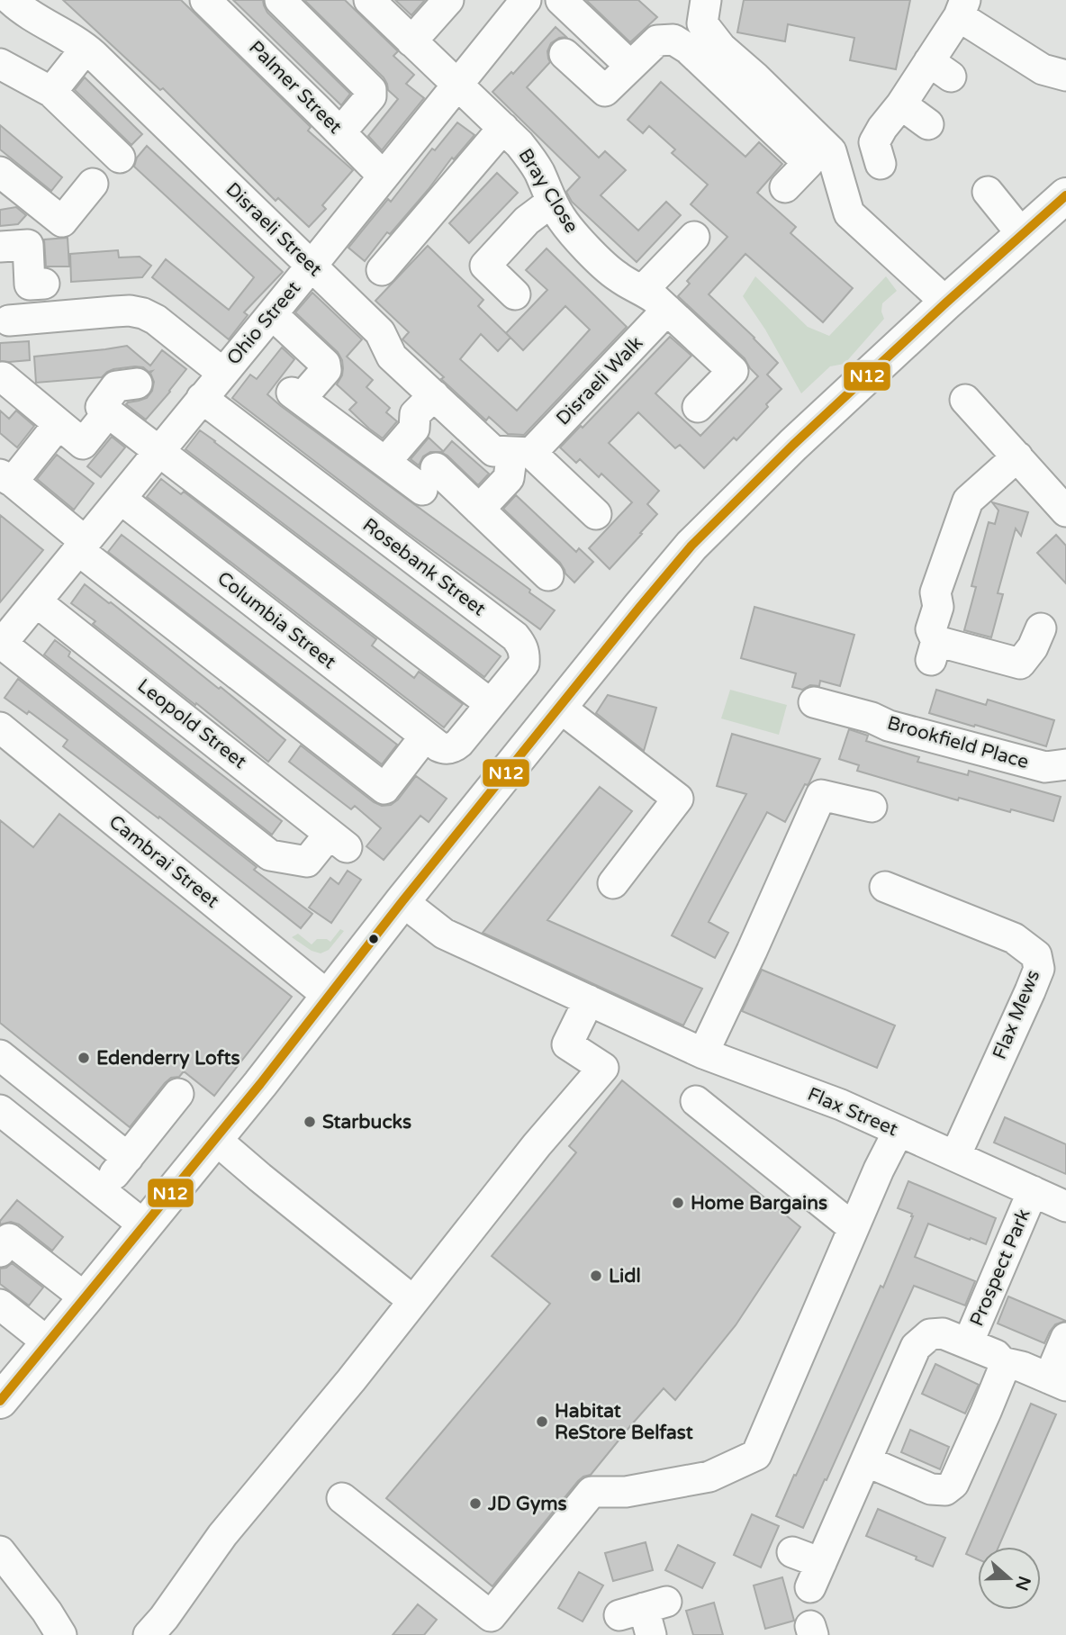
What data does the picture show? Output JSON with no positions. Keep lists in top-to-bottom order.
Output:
{
  "streets": {
    "street": [
      "Palmer Street",
      "Bray Close",
      "Disraeli Street",
      "Ohio Street",
      "Disraeli Walk",
      "Rosebank Street",
      "Columbia Street",
      "Leopold Street",
      "Brookfield Place",
      "Cambrai Street",
      "Flax Mews",
      "Flax Street",
      "Prospect Park"
    ]
  },
  "crossings": [
    ["Palmer Street", "Ohio Street"],
    ["Bray Close", "Ohio Street"],
    ["Bray Close", "Disraeli Walk"],
    ["Disraeli Street", "Ohio Street"],
    ["Disraeli Street", "Disraeli Walk"],
    ["Ohio Street", "Rosebank Street"],
    ["Ohio Street", "Columbia Street"],
    ["Ohio Street", "Leopold Street"],
    ["Rosebank Street", "Columbia Street"],
    ["Flax Mews", "Flax Street"],
    ["Flax Street", "Prospect Park"]
  ],
  "places": [
    "Edenderry Lofts",
    "Starbucks",
    "Home Bargains",
    "Lidl",
    "Habitat ReStore Belfast",
    "JD Gyms"
  ],
  "lines": ["transit line N12"],
  "north": "right"
}
